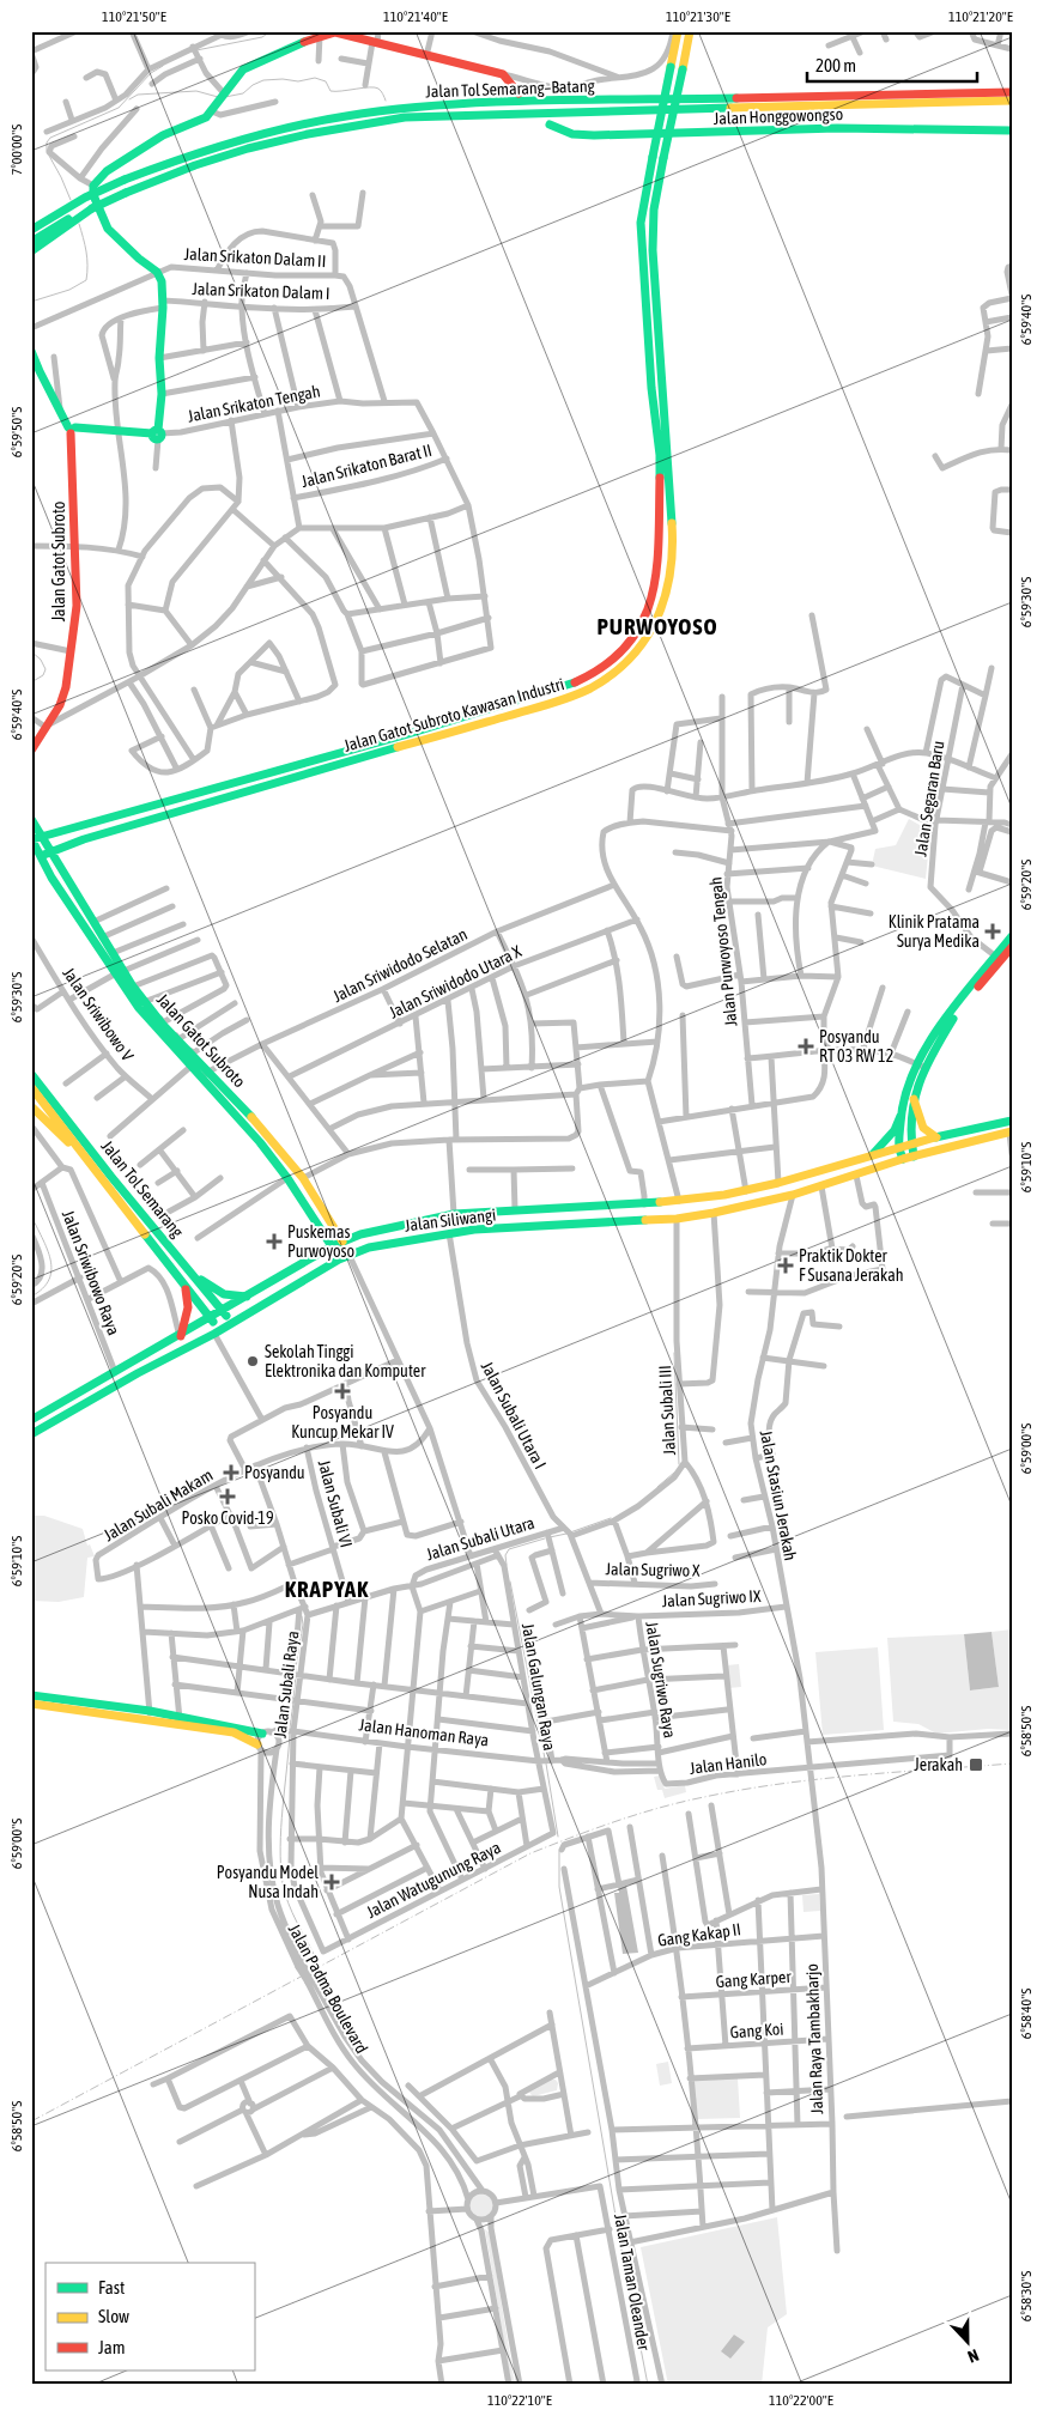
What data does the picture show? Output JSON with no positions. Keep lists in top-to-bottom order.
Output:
{
  "streets": {
    "main road": [
      "Jalan Tol Semarang–Batang",
      "Jalan Honggowongso",
      "Jalan Gatot Subroto",
      "Jalan Gatot Subroto Kawasan Industri",
      "Jalan Tol Semarang",
      "Jalan Siliwangi",
      "Jalan Hanoman Raya"
    ],
    "street": [
      "Jalan Srikaton Dalam II",
      "Jalan Srikaton Dalam I",
      "Jalan Srikaton Tengah",
      "Jalan Srikaton Barat II",
      "Jalan Segaran Baru",
      "Jalan Purwoyoso Tengah",
      "Jalan Sriwidodo Selatan",
      "Jalan Sriwidodo Utara X",
      "Jalan Sriwibowo V",
      "Jalan Sriwibowo Raya",
      "Jalan Subali III",
      "Jalan Subali Utara I",
      "Jalan Stasiun Jerakah",
      "Jalan Subali VI",
      "Jalan Subali Makam",
      "Jalan Subali Utara",
      "Jalan Sugriwo X",
      "Jalan Sugriwo IX",
      "Jalan Sugriwo Raya",
      "Jalan Subali Raya",
      "Jalan Galungan Raya",
      "Jalan Hanilo",
      "Jalan Watugunung Raya",
      "Gang Kakap II",
      "Gang Karper",
      "Jalan Padma Boulevard",
      "Gang Koi",
      "Jalan Raya Tambakharjo",
      "Jalan Taman Oleander"
    ]
  },
  "crossings": [
    ["Jalan Srikaton Dalam II", "Jalan Srikaton Dalam I"],
    ["Jalan Srikaton Tengah", "Jalan Srikaton Barat II"],
    ["Jalan Gatot Subroto", "Jalan Gatot Subroto Kawasan Industri"],
    ["Jalan Gatot Subroto", "Jalan Sriwidodo Selatan"],
    ["Jalan Gatot Subroto", "Jalan Siliwangi"],
    ["Jalan Tol Semarang", "Jalan Siliwangi"],
    ["Jalan Siliwangi", "Jalan Sriwibowo Raya"],
    ["Jalan Siliwangi", "Jalan Subali III"],
    ["Jalan Siliwangi", "Jalan Subali Utara I"],
    ["Jalan Siliwangi", "Jalan Stasiun Jerakah"],
    ["Jalan Subali III", "Jalan Subali Utara I"],
    ["Jalan Subali III", "Jalan Subali Utara"],
    ["Jalan Subali Utara I", "Jalan Subali Utara"],
    ["Jalan Stasiun Jerakah", "Jalan Sugriwo IX"],
    ["Jalan Stasiun Jerakah", "Jalan Hanilo"],
    ["Jalan Stasiun Jerakah", "Jalan Raya Tambakharjo"],
    ["Jalan Subali Makam", "Jalan Subali Raya"],
    ["Jalan Subali Utara", "Jalan Galungan Raya"],
    ["Jalan Sugriwo IX", "Jalan Sugriwo Raya"],
    ["Jalan Sugriwo Raya", "Jalan Hanoman Raya"],
    ["Jalan Sugriwo Raya", "Jalan Hanilo"],
    ["Jalan Subali Raya", "Jalan Hanoman Raya"],
    ["Jalan Subali Raya", "Jalan Watugunung Raya"],
    ["Jalan Galungan Raya", "Jalan Hanoman Raya"],
    ["Jalan Galungan Raya", "Jalan Watugunung Raya"],
    ["Jalan Hanoman Raya", "Jalan Padma Boulevard"],
    ["Jalan Hanilo", "Jalan Raya Tambakharjo"],
    ["Gang Kakap II", "Jalan Raya Tambakharjo"],
    ["Gang Karper", "Jalan Raya Tambakharjo"],
    ["Gang Koi", "Jalan Raya Tambakharjo"]
  ],
  "districts": ["PURWOYOSO", "KRAPYAK"],
  "places": {
    "health": [
      "Klinik Pratama Surya Medika",
      "Posyandu RT 03 RW 12",
      "Puskemas Purwoyoso",
      "Praktik Dokter F Susana Jerakah",
      "Posyandu Kuncup Mekar IV",
      "Posyandu",
      "Posko Covid-19",
      "Posyandu Model Nusa Indah"
    ],
    "other": ["Sekolah Tinggi Elektronika dan Komputer"],
    "transit": ["Jerakah"]
  },
  "legend": ["Fast", "Slow", "Jam"],
  "scale_bar": "200 m",
  "north": "bottom",
  "coordinates": [
    "110°21'50\"E",
    "110°21'40\"E",
    "110°21'30\"E",
    "110°21'20\"E",
    "7°00'00\"S",
    "6°59'40\"S",
    "6°59'50\"S",
    "6°59'30\"S",
    "6°59'20\"S",
    "6°59'10\"S",
    "6°59'00\"S",
    "6°58'50\"S",
    "6°58'40\"S",
    "6°58'30\"S",
    "110°22'10\"E",
    "110°22'00\"E"
  ]
}
